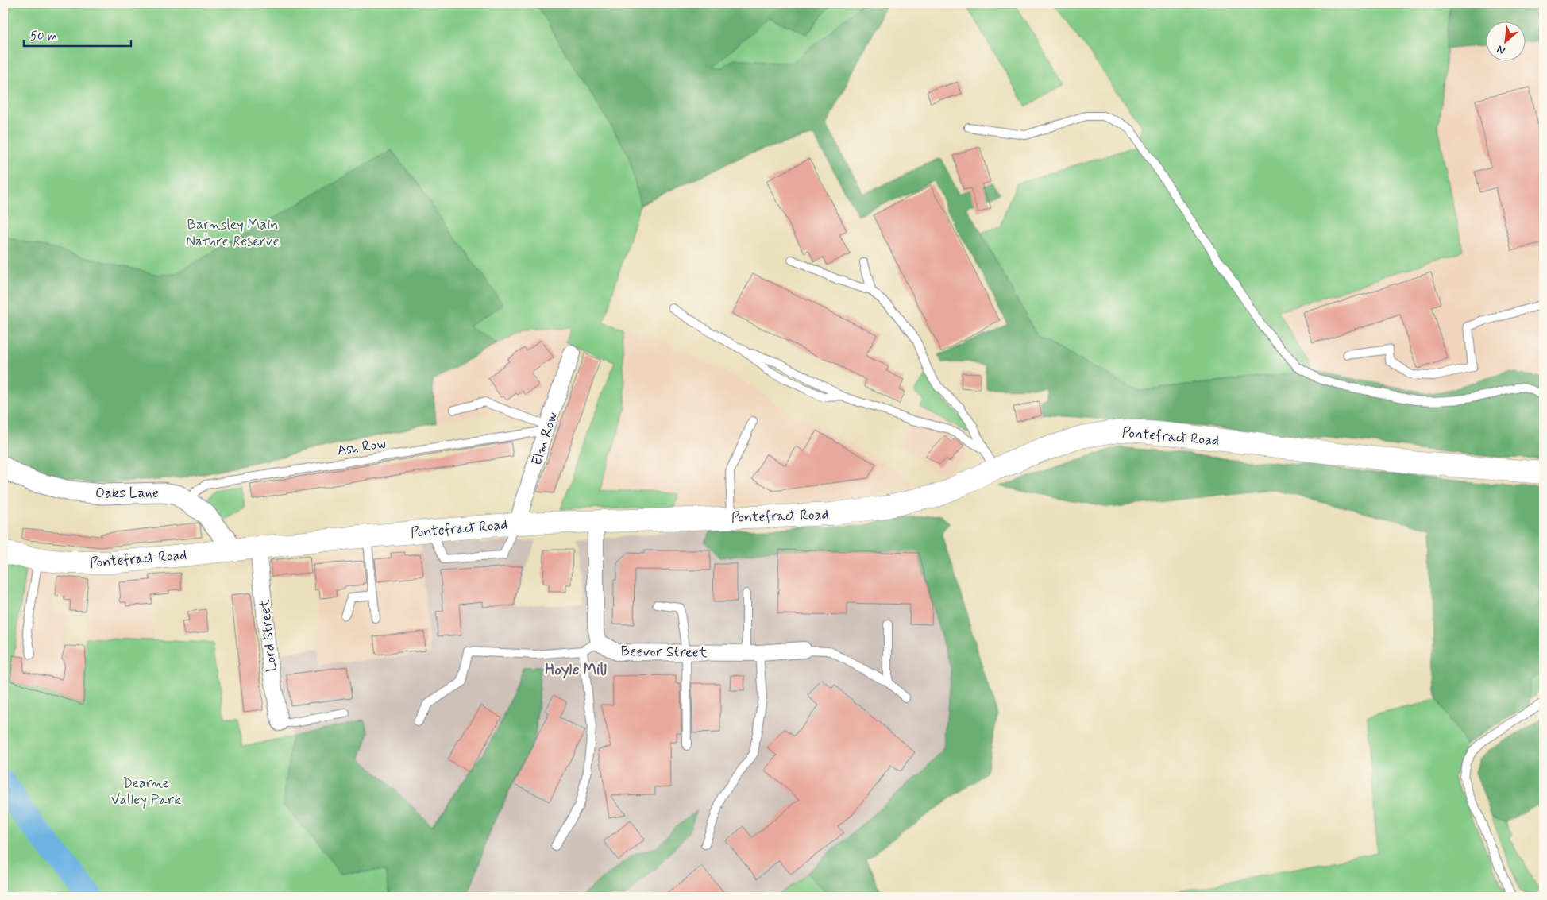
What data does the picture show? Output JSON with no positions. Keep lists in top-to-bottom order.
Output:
{
  "streets": {
    "highway": ["Pontefract Road"],
    "street": [
      "Elm Row",
      "Oaks Lane",
      "Lord Street",
      "Beevor Street"
    ],
    "lane": ["Ash Row"]
  },
  "crossings": [
    ["Pontefract Road", "Elm Row"],
    ["Pontefract Road", "Oaks Lane"],
    ["Pontefract Road", "Lord Street"],
    ["Elm Row", "Ash Row"],
    ["Ash Row", "Oaks Lane"]
  ],
  "districts": ["Hoyle Mill"],
  "parks": ["Barnsley Main Nature Reserve", "Dearne Valley Park"],
  "scale_bar": "50 m",
  "north": "bottom left"
}
